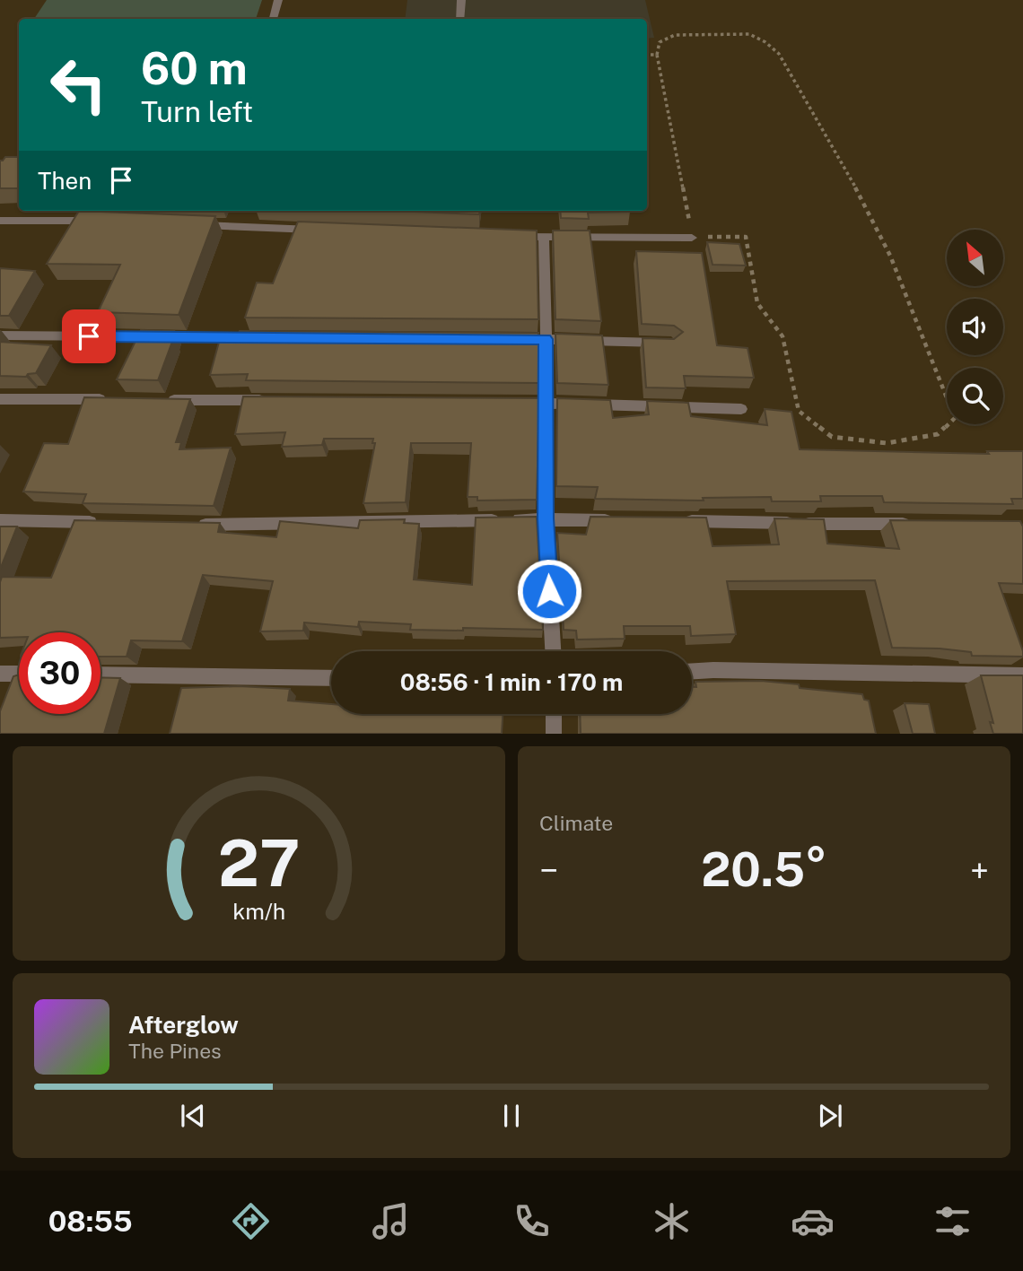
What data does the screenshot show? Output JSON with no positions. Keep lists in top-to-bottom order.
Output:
{
  "north": "top left",
  "page": {
    "turn": ["60 m", "Turn left"],
    "then": "Then",
    "limit": "30",
    "trip": "08:56 · 1 min · 170 m",
    "tile": "Climate",
    "heat": ["−", "20.5°", "+"],
    "song": ["Afterglow", "The Pines"],
    "tabs": "08:55",
    "gauge": ["27", "km/h"]
  }
}
